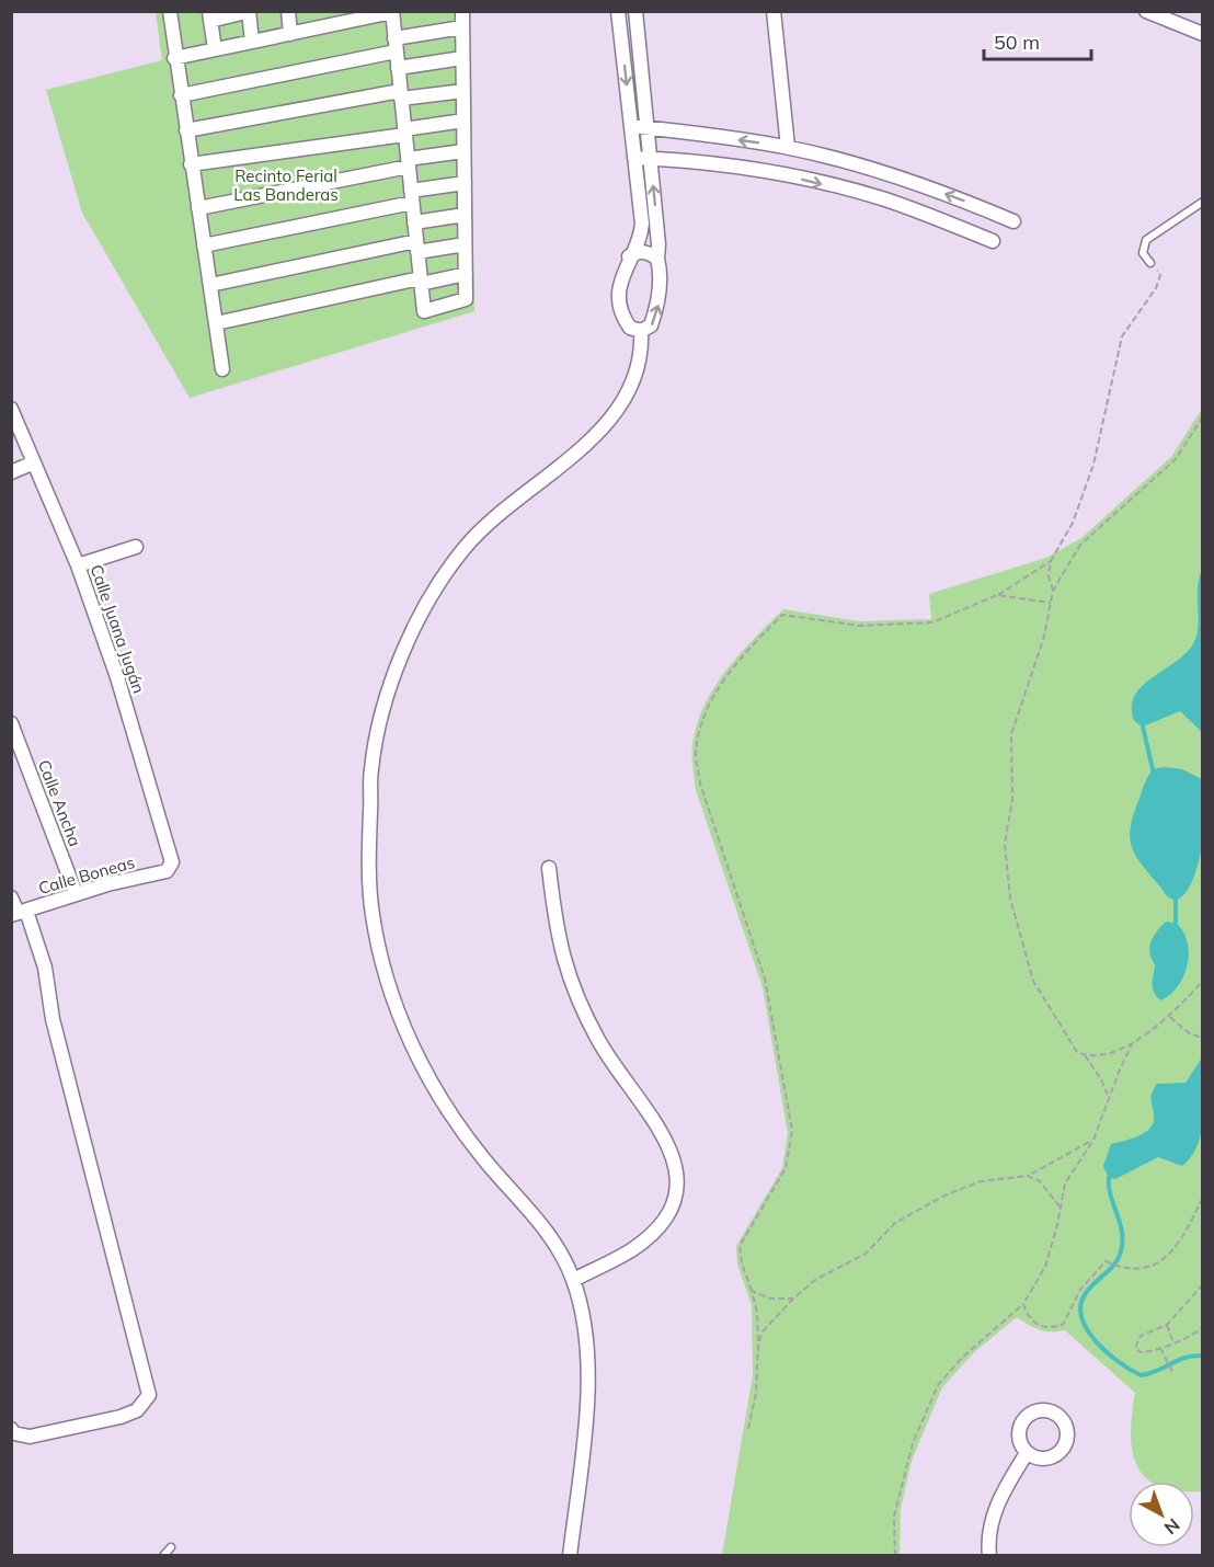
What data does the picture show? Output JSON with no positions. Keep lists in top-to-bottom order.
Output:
{
  "streets": {
    "street": ["Calle Juana Jugán", "Calle Ancha", "Calle Boneas"]
  },
  "crossings": [
    ["Calle Juana Jugán", "Calle Boneas"],
    ["Calle Ancha", "Calle Boneas"]
  ],
  "parks": ["Recinto Ferial Las Banderas"],
  "scale_bar": "50 m",
  "north": "bottom right"
}
